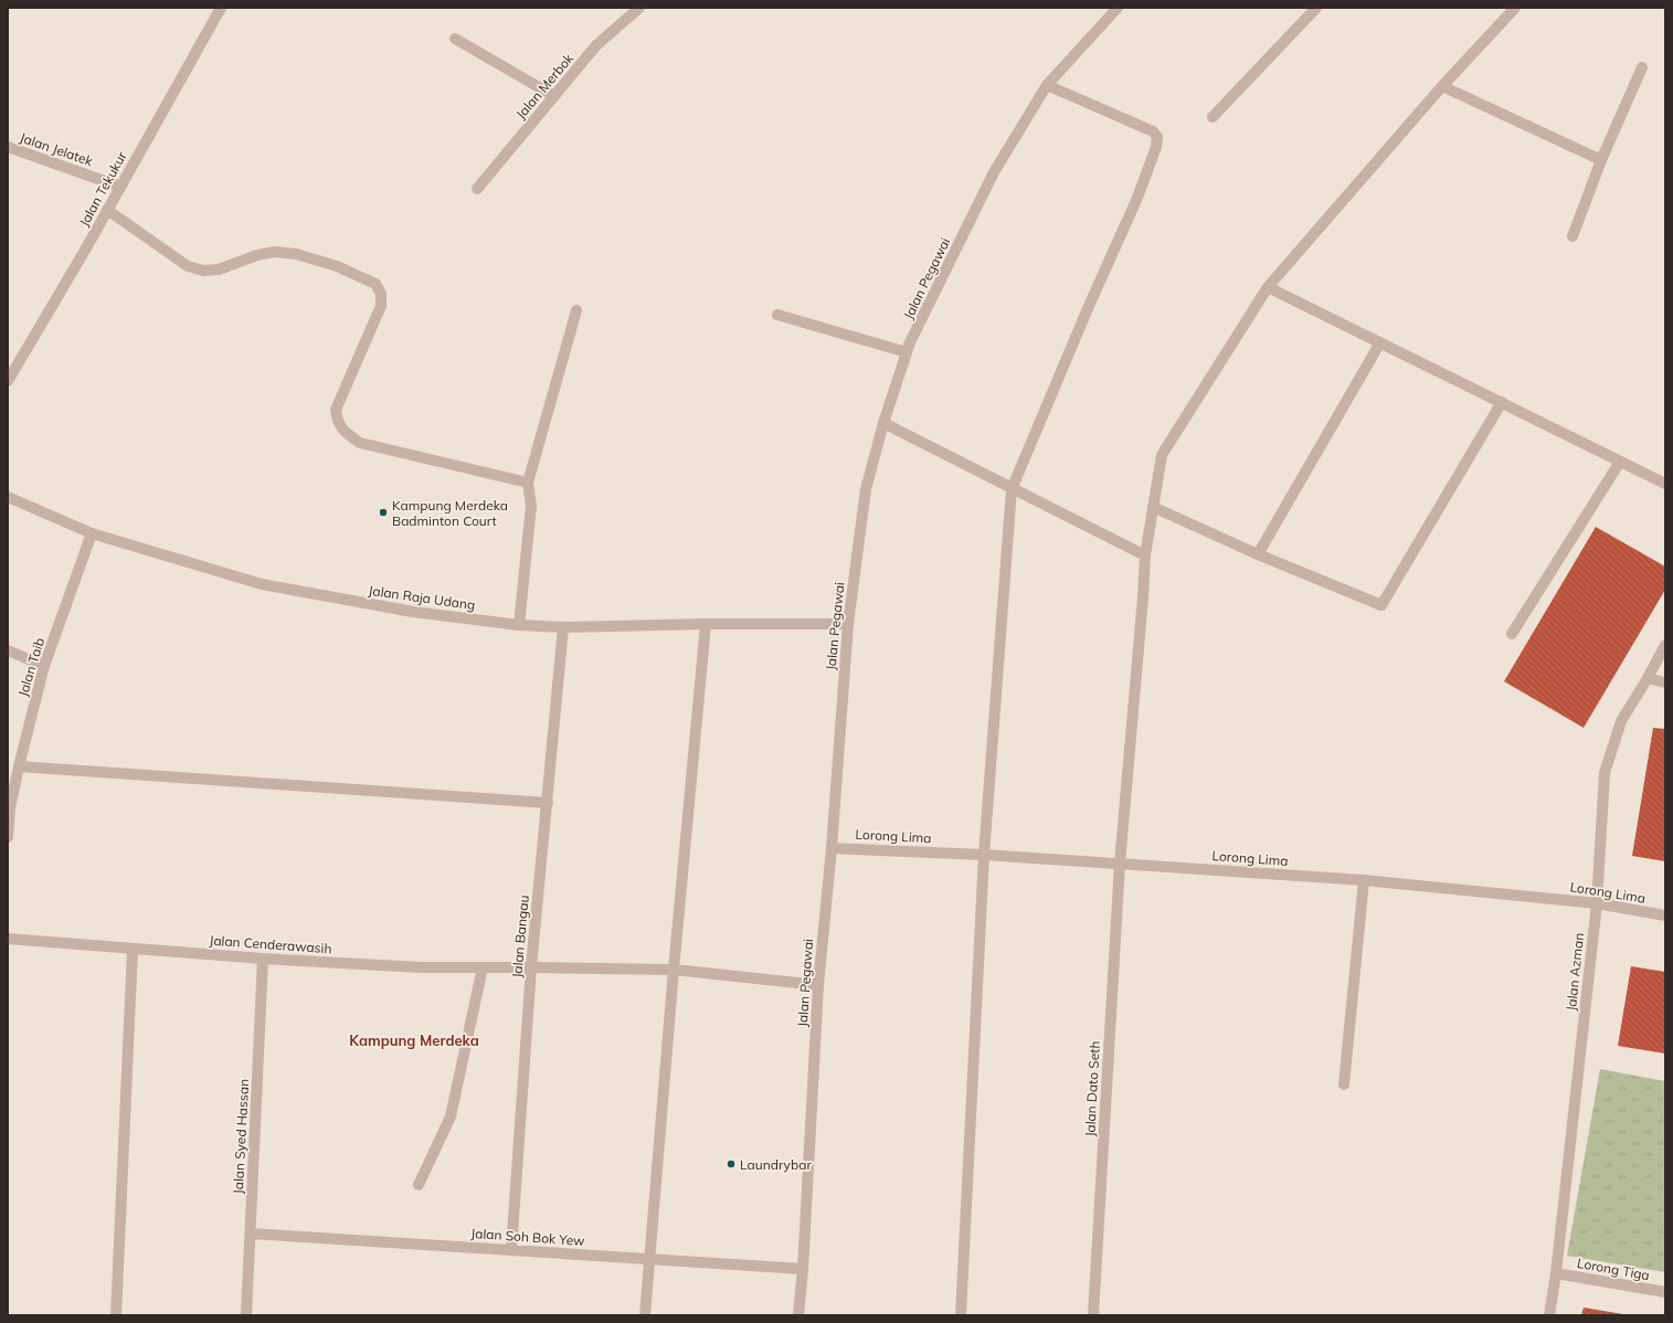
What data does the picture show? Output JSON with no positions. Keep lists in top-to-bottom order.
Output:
{
  "streets": {
    "street": [
      "Jalan Merbok",
      "Jalan Jelatek",
      "Jalan Tekukur",
      "Jalan Pegawai",
      "Jalan Raja Udang",
      "Jalan Taib",
      "Lorong Lima",
      "Jalan Bangau",
      "Jalan Cenderawasih",
      "Jalan Azman",
      "Jalan Dato Seth",
      "Jalan Syed Hassan",
      "Jalan Soh Bok Yew",
      "Lorong Tiga"
    ]
  },
  "crossings": [
    ["Jalan Jelatek", "Jalan Tekukur"],
    ["Jalan Pegawai", "Jalan Raja Udang"],
    ["Jalan Pegawai", "Lorong Lima"],
    ["Jalan Pegawai", "Jalan Cenderawasih"],
    ["Jalan Pegawai", "Jalan Soh Bok Yew"],
    ["Jalan Raja Udang", "Jalan Taib"],
    ["Jalan Raja Udang", "Jalan Bangau"],
    ["Lorong Lima", "Jalan Azman"],
    ["Lorong Lima", "Jalan Dato Seth"],
    ["Jalan Bangau", "Jalan Cenderawasih"],
    ["Jalan Bangau", "Jalan Soh Bok Yew"],
    ["Jalan Cenderawasih", "Jalan Syed Hassan"],
    ["Jalan Azman", "Lorong Tiga"],
    ["Jalan Syed Hassan", "Jalan Soh Bok Yew"]
  ],
  "districts": ["Kampung Merdeka"],
  "places": ["Kampung Merdeka Badminton Court", "Laundrybar"]
}
